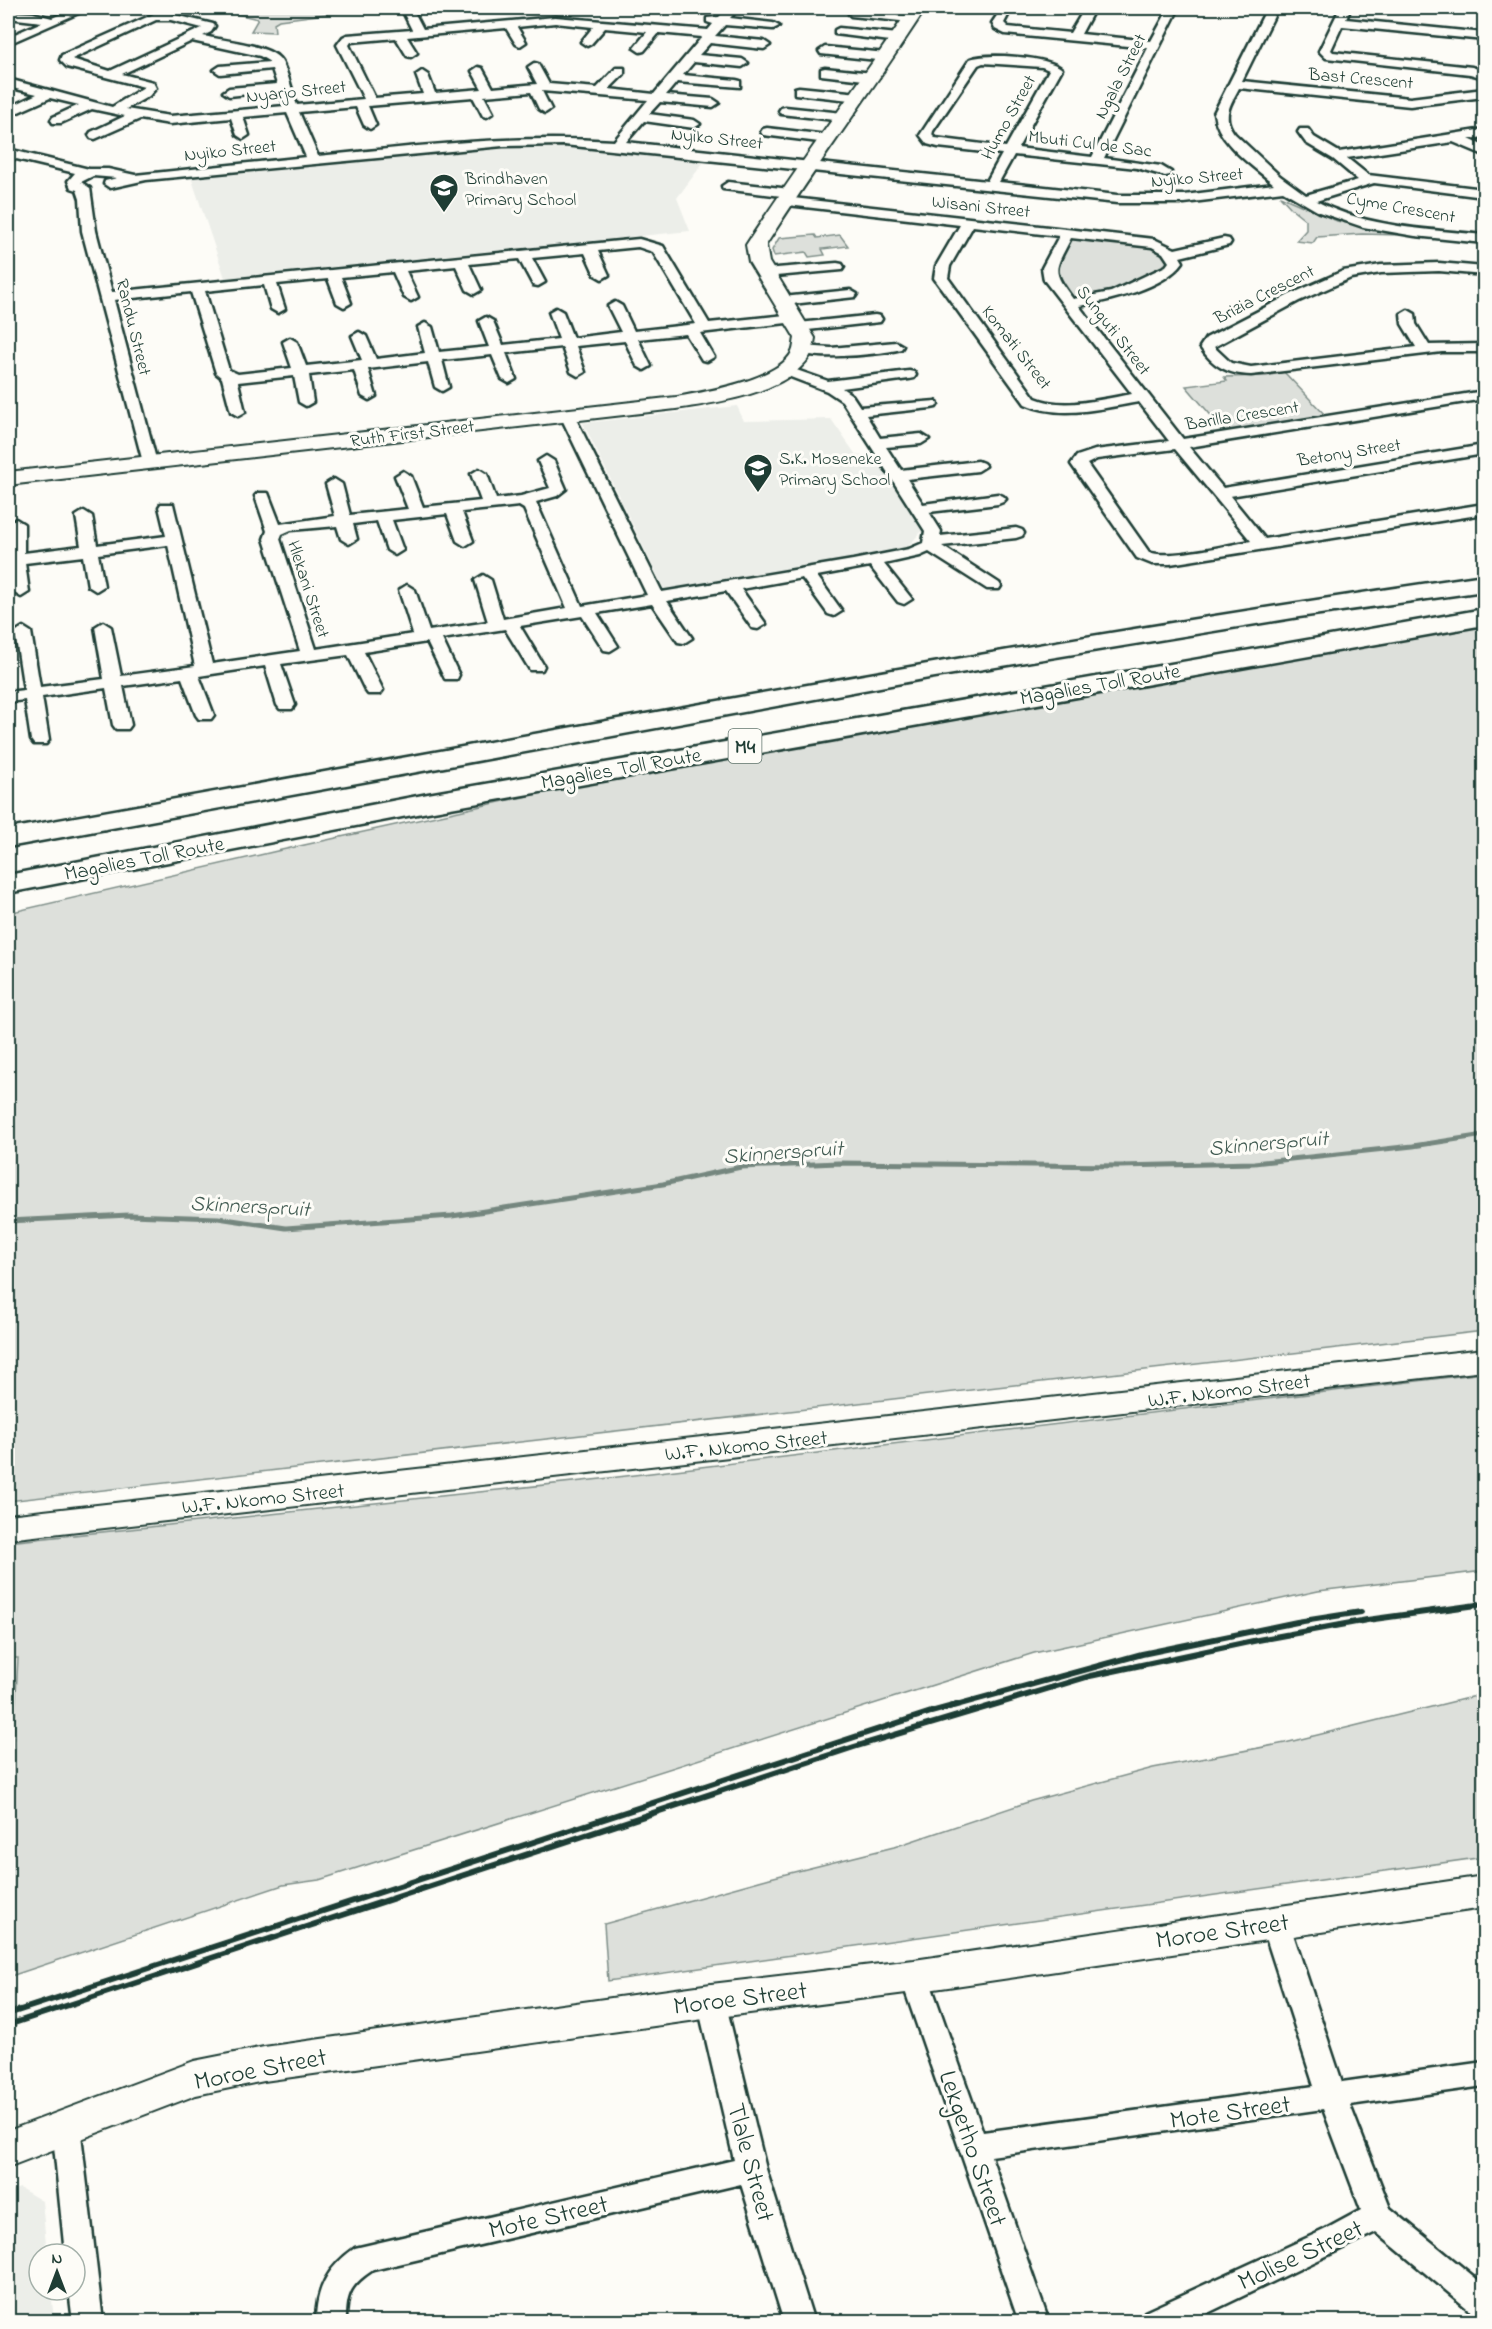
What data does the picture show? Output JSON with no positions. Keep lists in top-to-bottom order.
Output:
{
  "streets": {
    "highway": ["Magalies Toll Route", "M4"],
    "street": [
      "Ngala Street",
      "Bast Crescent",
      "Nyarjo Street",
      "Humo Street",
      "Nyiko Street",
      "Mbuti Cul de Sac",
      "Wisani Street",
      "Cyme Crescent",
      "Brizia Crescent",
      "Randu Street",
      "Sunguti Street",
      "Komati Street",
      "Barilla Crescent",
      "Ruth First Street",
      "Betony Street",
      "Hlekani Street",
      "W.F. Nkomo Street",
      "Moroe Street",
      "Mote Street",
      "Lekgetho Street",
      "Tlale Street",
      "Molise Street"
    ]
  },
  "crossings": [
    ["Ngala Street", "Mbuti Cul de Sac"],
    ["Bast Crescent", "Cyme Crescent"],
    ["Humo Street", "Nyiko Street"],
    ["Humo Street", "Mbuti Cul de Sac"],
    ["Nyiko Street", "Cyme Crescent"],
    ["Wisani Street", "Sunguti Street"],
    ["Wisani Street", "Komati Street"],
    ["Randu Street", "Ruth First Street"],
    ["Sunguti Street", "Komati Street"],
    ["Sunguti Street", "Barilla Crescent"],
    ["Barilla Crescent", "Betony Street"],
    ["Moroe Street", "Lekgetho Street"],
    ["Moroe Street", "Tlale Street"],
    ["Mote Street", "Lekgetho Street"],
    ["Mote Street", "Tlale Street"]
  ],
  "water": ["Skinnerspruit"],
  "places": {
    "school or university": ["Brindhaven Primary School", "S.K. Moseneke Primary School"]
  },
  "north": "top"
}
